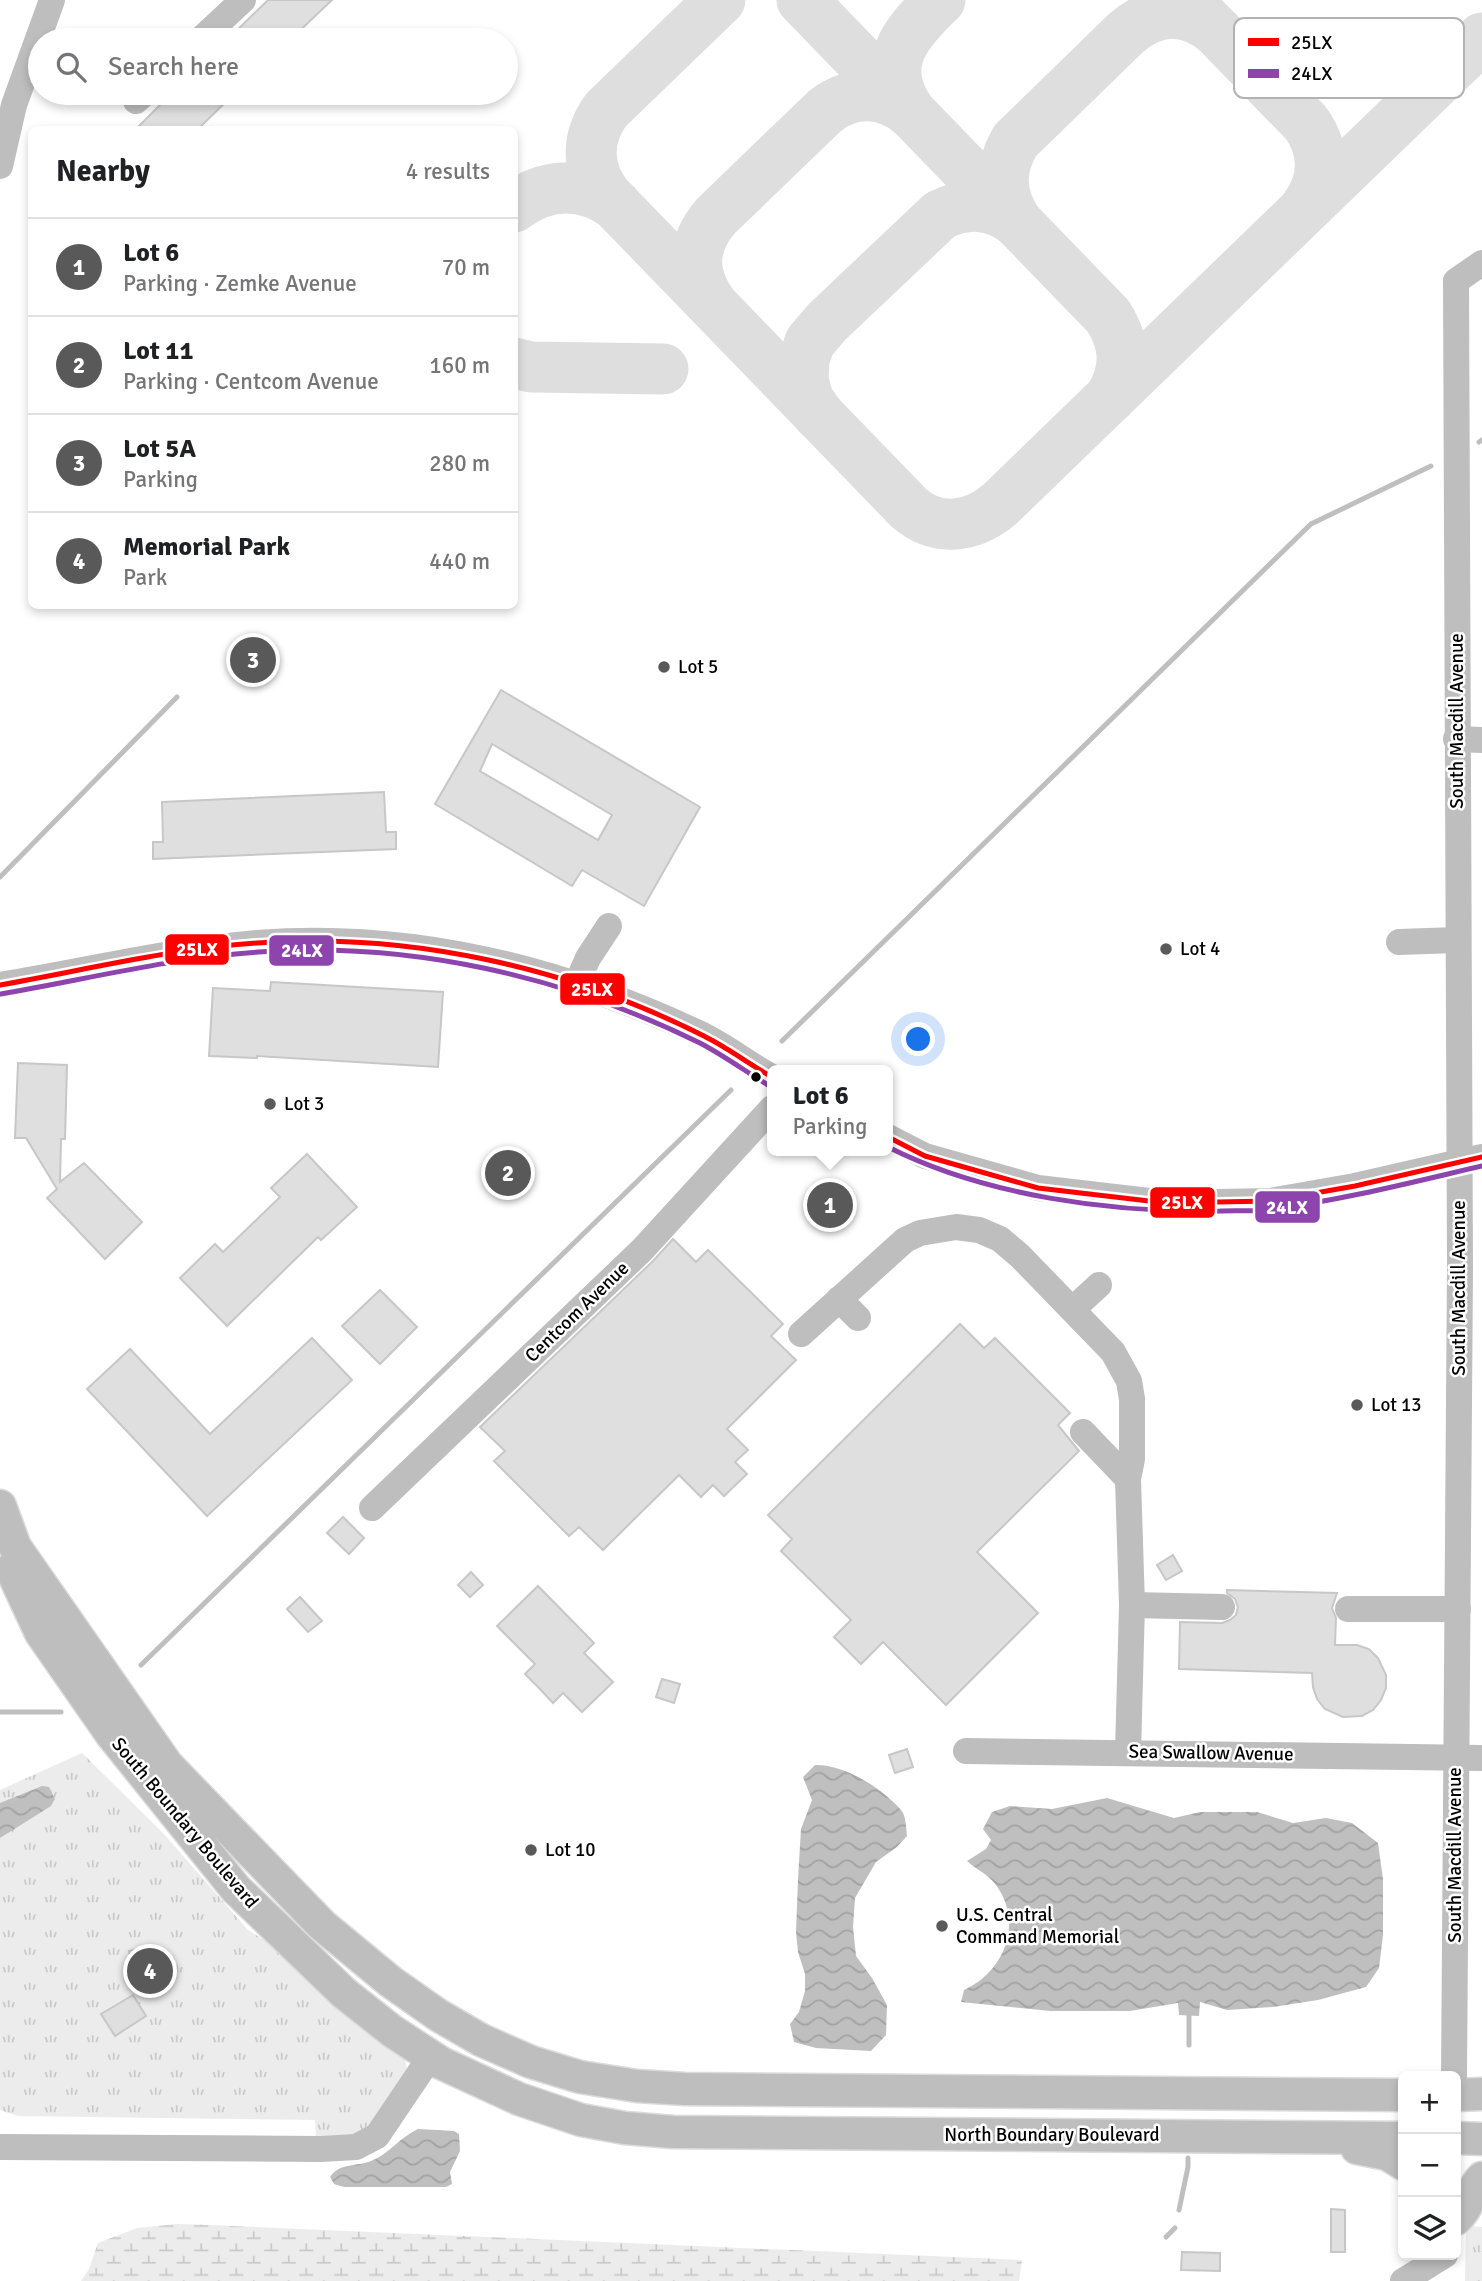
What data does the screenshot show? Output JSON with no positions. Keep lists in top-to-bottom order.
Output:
{
  "streets": {
    "main road": ["South Boundary Boulevard", "North Boundary Boulevard"],
    "street": ["South Macdill Avenue", "Centcom Avenue", "Sea Swallow Avenue"]
  },
  "crossings": [
    ["South Macdill Avenue", "Sea Swallow Avenue"],
    ["South Boundary Boulevard", "North Boundary Boulevard"]
  ],
  "places": [
    "Lot 5",
    "Lot 4",
    "Lot 3",
    "Lot 13",
    "Lot 10",
    "U.S. Central Command Memorial"
  ],
  "lines": ["transit line 25LX", "transit line 24LX"],
  "legend": ["25LX", "24LX"],
  "page": {
    "search": "Search here",
    "heading": ["Nearby", "4 results"],
    "list": [
      {
        "mark": "1",
        "name": "Lot 6",
        "note": "Parking · Zemke Avenue",
        "value": "70 m"
      },
      {
        "mark": "2",
        "name": "Lot 11",
        "note": "Parking · Centcom Avenue",
        "value": "160 m"
      },
      {
        "mark": "3",
        "name": "Lot 5A",
        "note": "Parking",
        "value": "280 m"
      },
      {
        "mark": "4",
        "name": "Memorial Park",
        "note": "Park",
        "value": "440 m"
      }
    ],
    "pins": [
      "3",
      "2",
      "1",
      "4"
    ],
    "popup": ["Lot 6", "Parking"],
    "map_buttons": ["+", "−"]
  }
}
